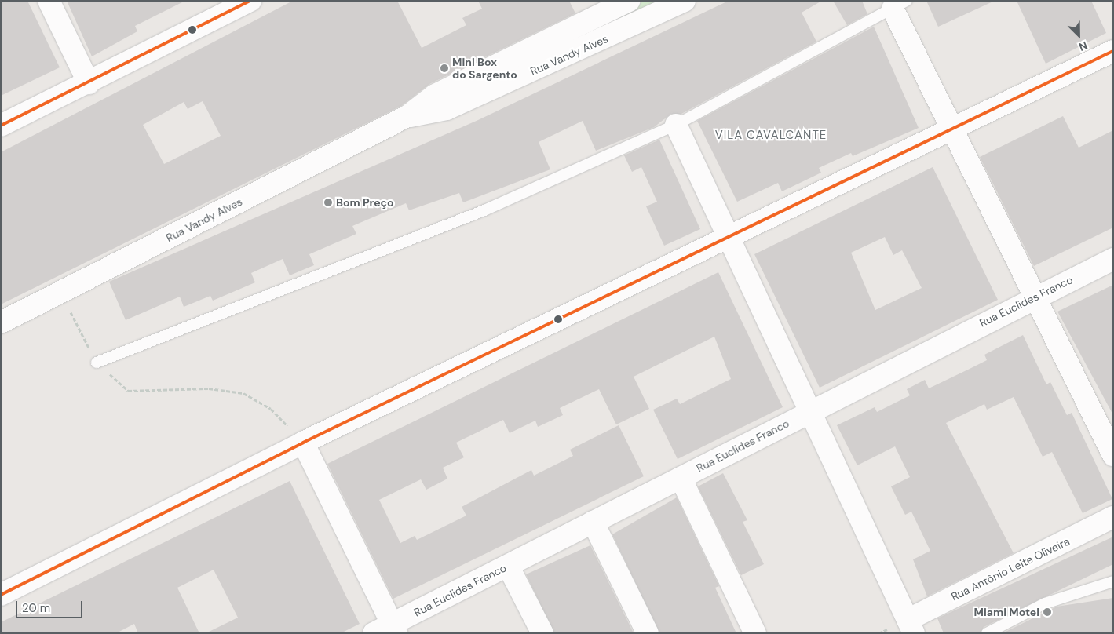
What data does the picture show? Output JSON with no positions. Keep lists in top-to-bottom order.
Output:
{
  "streets": {
    "street": ["Rua Vandy Alves", "Rua Euclides Franco", "Rua Antônio Leite Oliveira"]
  },
  "districts": ["VILA CAVALCANTE"],
  "places": ["Mini Box do Sargento", "Bom Preço", "Miami Motel"],
  "scale_bar": "20 m",
  "north": "bottom right"
}
